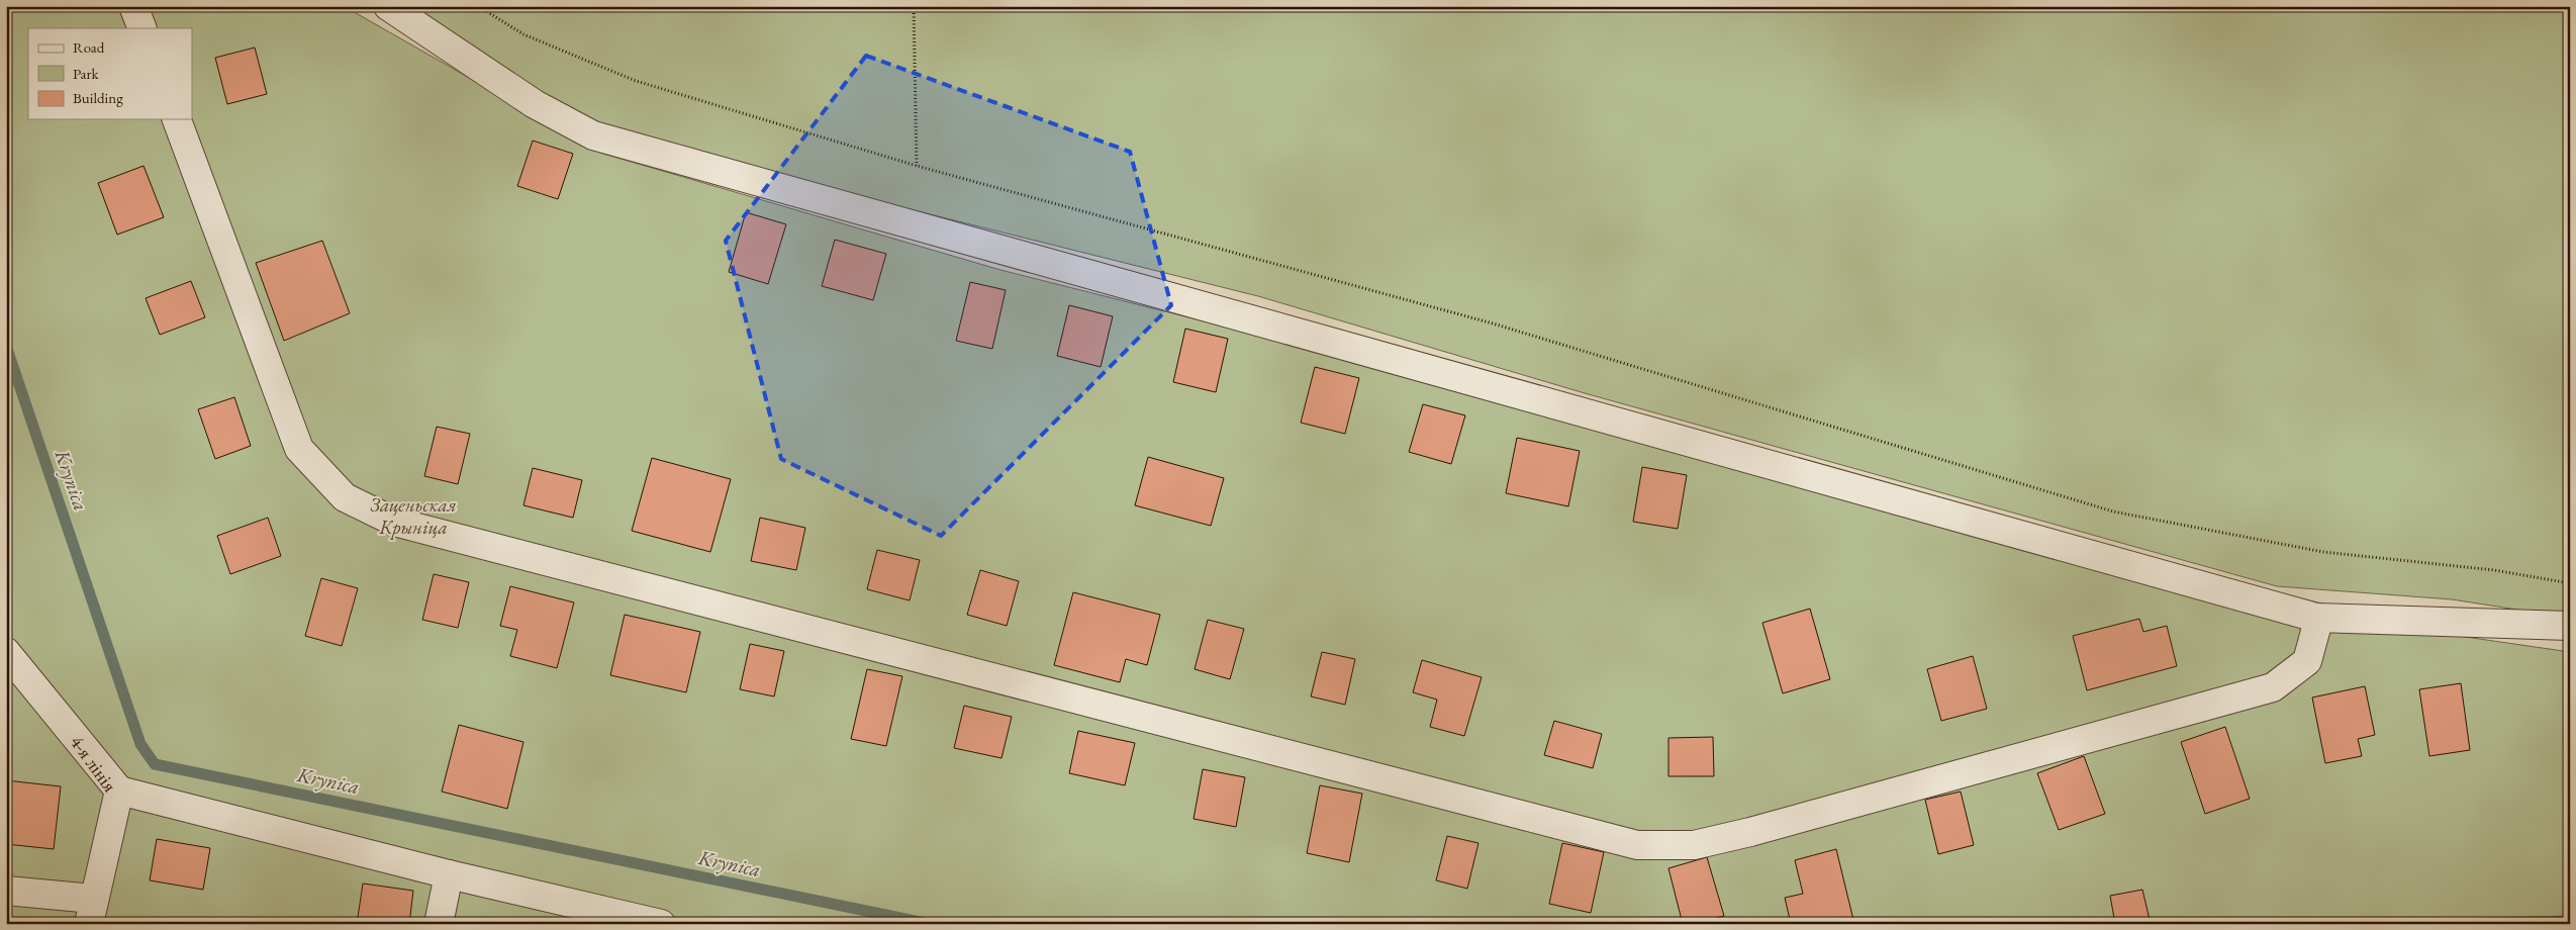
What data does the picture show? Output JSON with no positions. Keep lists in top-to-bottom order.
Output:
{
  "streets": {
    "street": ["4-я лінія"]
  },
  "water": ["Krynica"],
  "parks": ["Заценьская Крыніца"],
  "legend": ["Road", "Park", "Building"]
}
